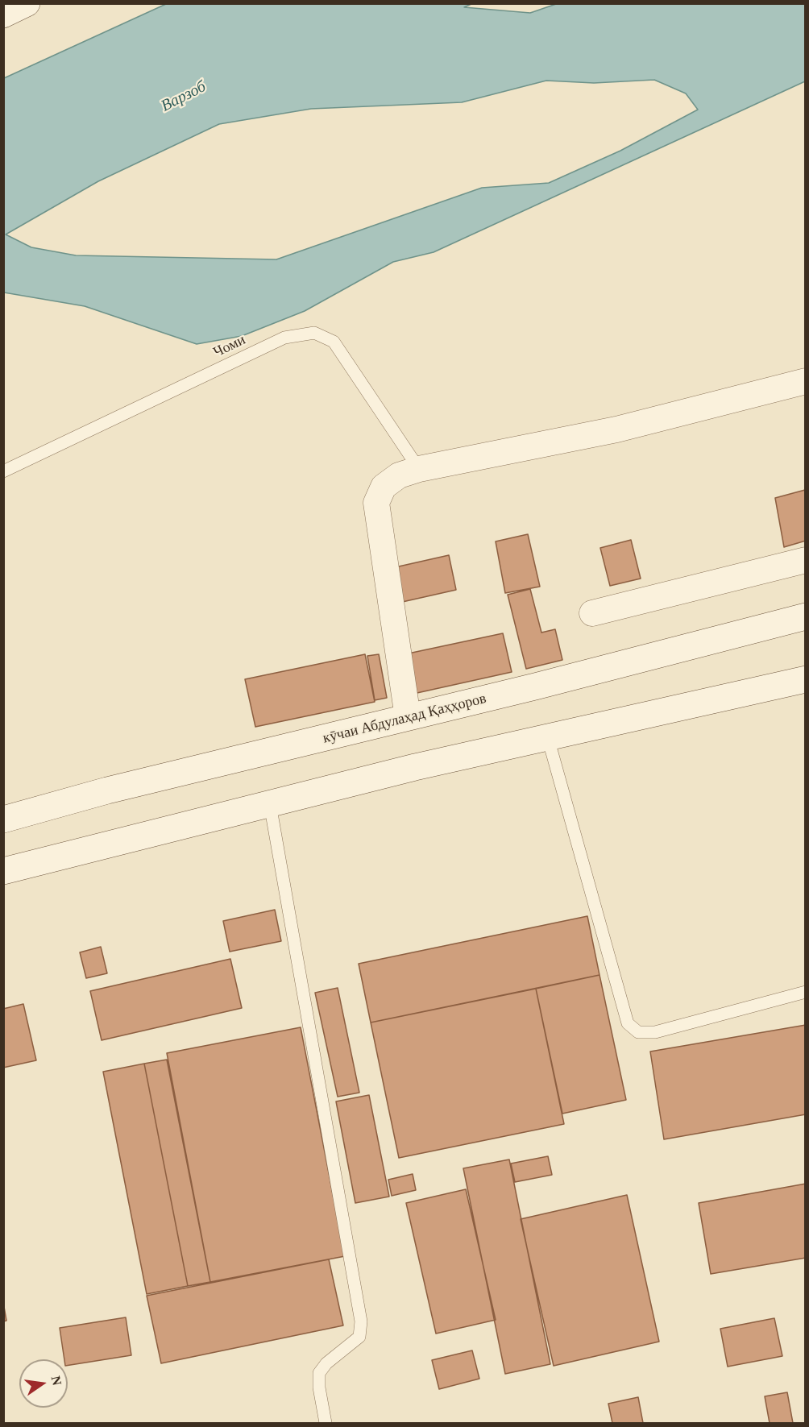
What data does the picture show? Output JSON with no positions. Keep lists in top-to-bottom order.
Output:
{
  "streets": {
    "main road": ["кӯчаи Абдулаҳад Қаҳҳоров"],
    "lane": ["Чоми"]
  },
  "water": ["Варзоб"],
  "north": "right"
}
